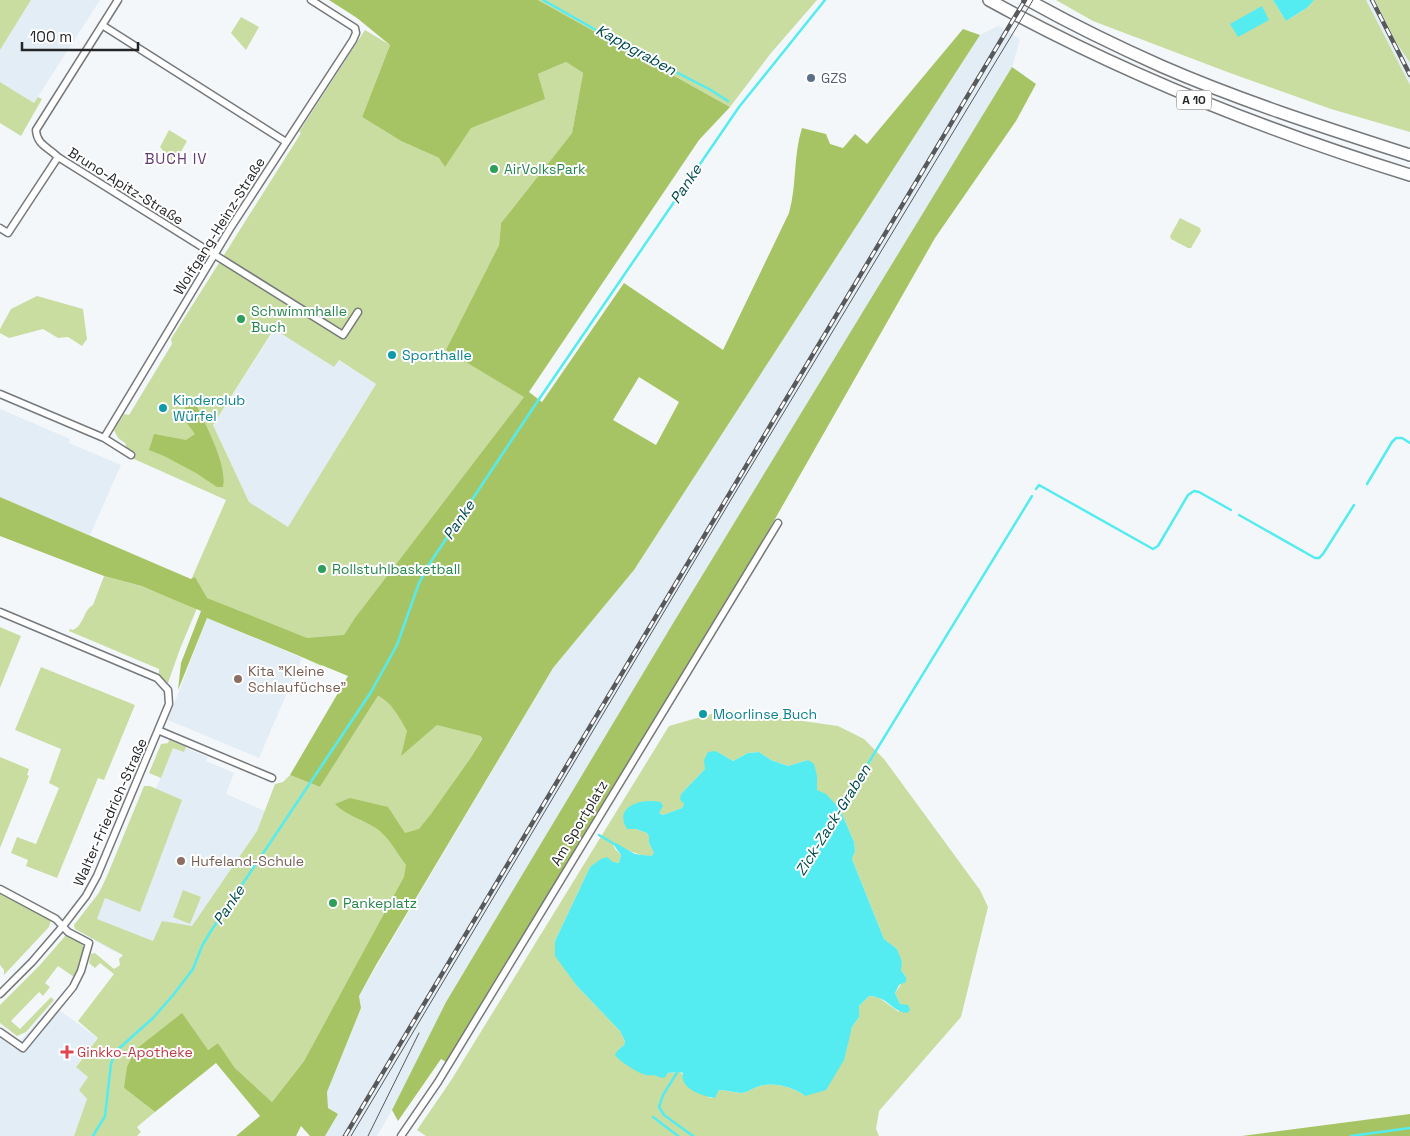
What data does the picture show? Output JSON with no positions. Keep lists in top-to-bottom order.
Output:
{
  "streets": {
    "highway": ["A 10"],
    "street": [
      "Bruno-Apitz-Straße",
      "Wolfgang-Heinz-Straße",
      "Walter-Friedrich-Straße",
      "Am Sportplatz"
    ]
  },
  "crossings": [
    ["Bruno-Apitz-Straße", "Wolfgang-Heinz-Straße"]
  ],
  "districts": ["BUCH IV"],
  "water": ["Kappgraben", "Panke", "Zick-Zack-Graben"],
  "places": {
    "other": [
      "GZS",
      "AirVolksPark",
      "Schwimmhalle Buch",
      "Sporthalle",
      "Kinderclub Würfel",
      "Rollstuhlbasketball",
      "Kita \"Kleine Schlaufüchse\"",
      "Moorlinse Buch",
      "Hufeland-Schule",
      "Pankeplatz"
    ],
    "health": ["Ginkko-Apotheke"]
  },
  "scale_bar": "100 m"
}
